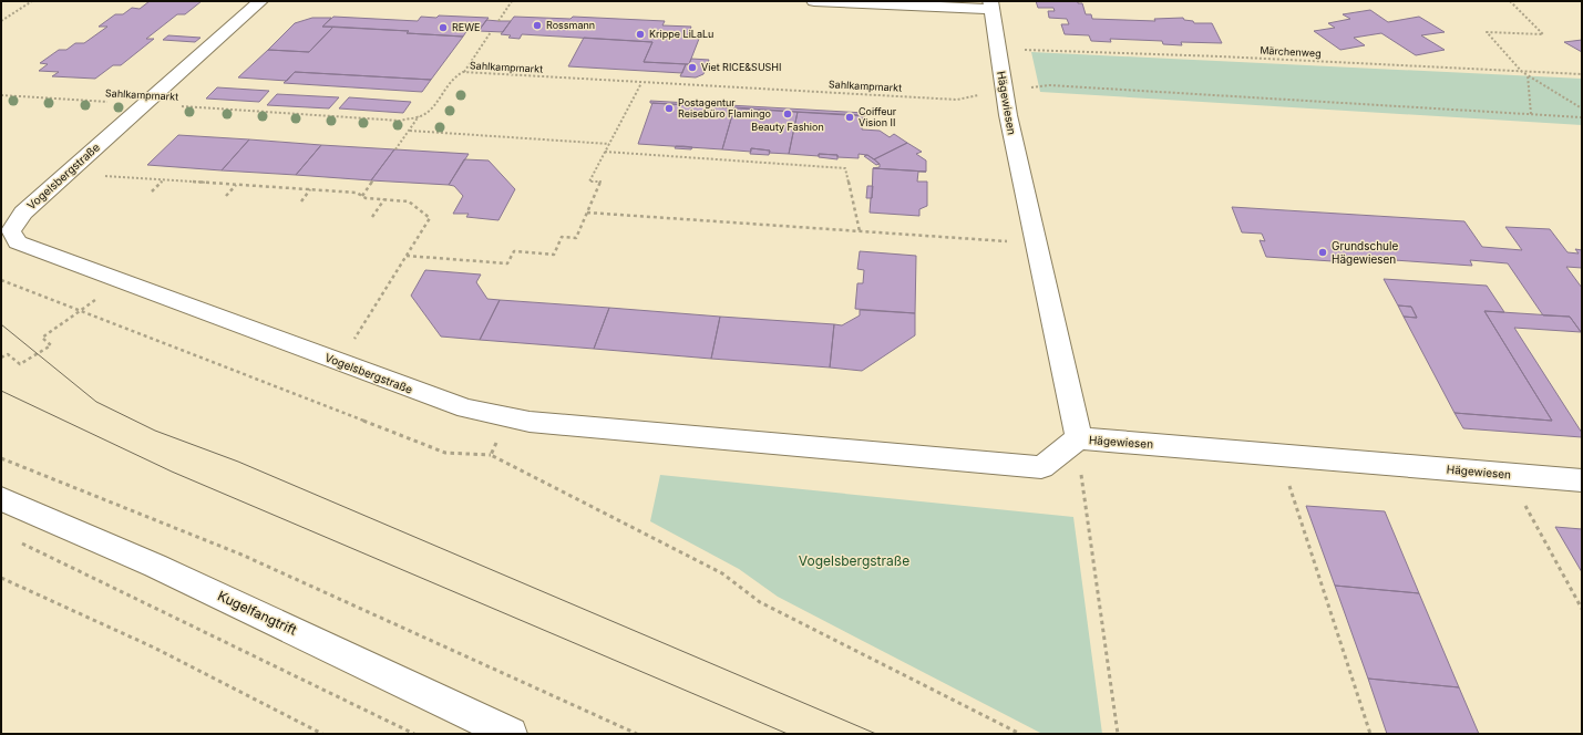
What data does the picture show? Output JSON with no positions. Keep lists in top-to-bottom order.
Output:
{
  "streets": {
    "street": ["Hägewiesen", "Vogelsbergstraße", "Kugelfangtrift"],
    "path": ["Märchenweg", "Sahlkampmarkt"]
  },
  "crossings": [
    ["Märchenweg", "Hägewiesen"],
    ["Sahlkampmarkt", "Hägewiesen"],
    ["Sahlkampmarkt", "Vogelsbergstraße"],
    ["Hägewiesen", "Vogelsbergstraße"]
  ],
  "parks": ["Vogelsbergstraße"],
  "places": [
    "Rossmann",
    "REWE",
    "Krippe LiLaLu",
    "Viet RICE&SUSHI",
    "Postagentur Reisebüro Flamingo",
    "Beauty Fashion",
    "Coiffeur Vision II",
    "Grundschule Hägewiesen"
  ]
}
